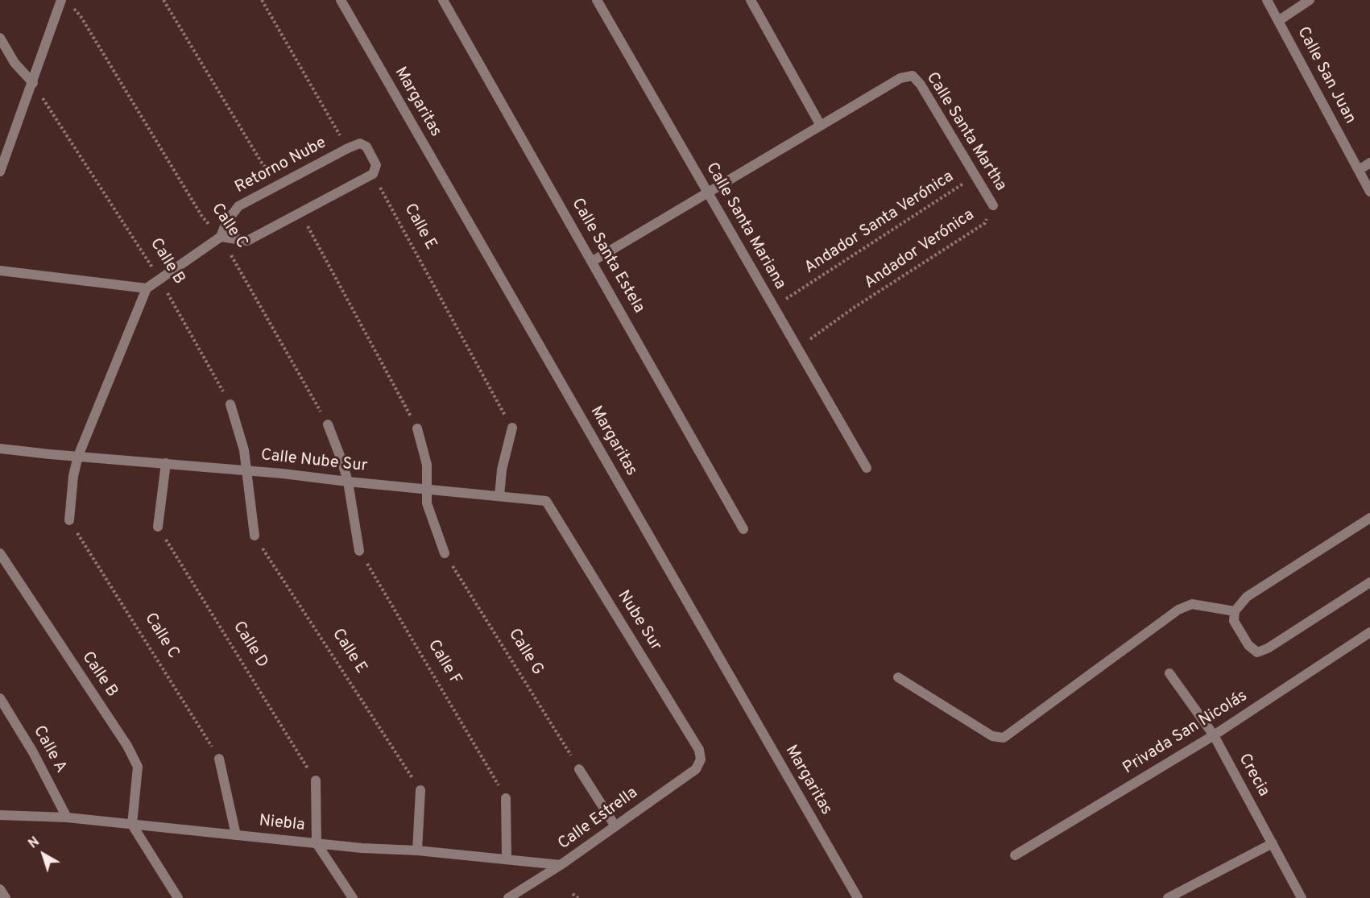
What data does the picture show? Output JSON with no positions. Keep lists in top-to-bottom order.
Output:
{
  "streets": {
    "street": [
      "Calle San Juan",
      "Margaritas",
      "Calle Santa Martha",
      "Retorno Nube",
      "Calle Santa Mariana",
      "Calle Santa Estela",
      "Calle B",
      "Calle Nube Sur",
      "Nube Sur",
      "Privada San Nicolás",
      "Calle A",
      "Crecia",
      "Calle Estrella",
      "Niebla"
    ],
    "path": [
      "Andador Santa Verónica",
      "Calle C",
      "Calle E",
      "Andador Verónica",
      "Calle D",
      "Calle G",
      "Calle F"
    ]
  },
  "crossings": [
    ["Calle Santa Martha", "Andador Santa Verónica"],
    ["Calle Santa Martha", "Andador Verónica"],
    ["Retorno Nube", "Calle C"],
    ["Retorno Nube", "Calle B"],
    ["Andador Santa Verónica", "Calle Santa Mariana"],
    ["Calle Santa Mariana", "Andador Verónica"],
    ["Calle B", "Niebla"],
    ["Calle Nube Sur", "Nube Sur"],
    ["Nube Sur", "Calle Estrella"],
    ["Privada San Nicolás", "Crecia"],
    ["Calle A", "Niebla"],
    ["Calle Estrella", "Niebla"]
  ],
  "north": "top left"
}
